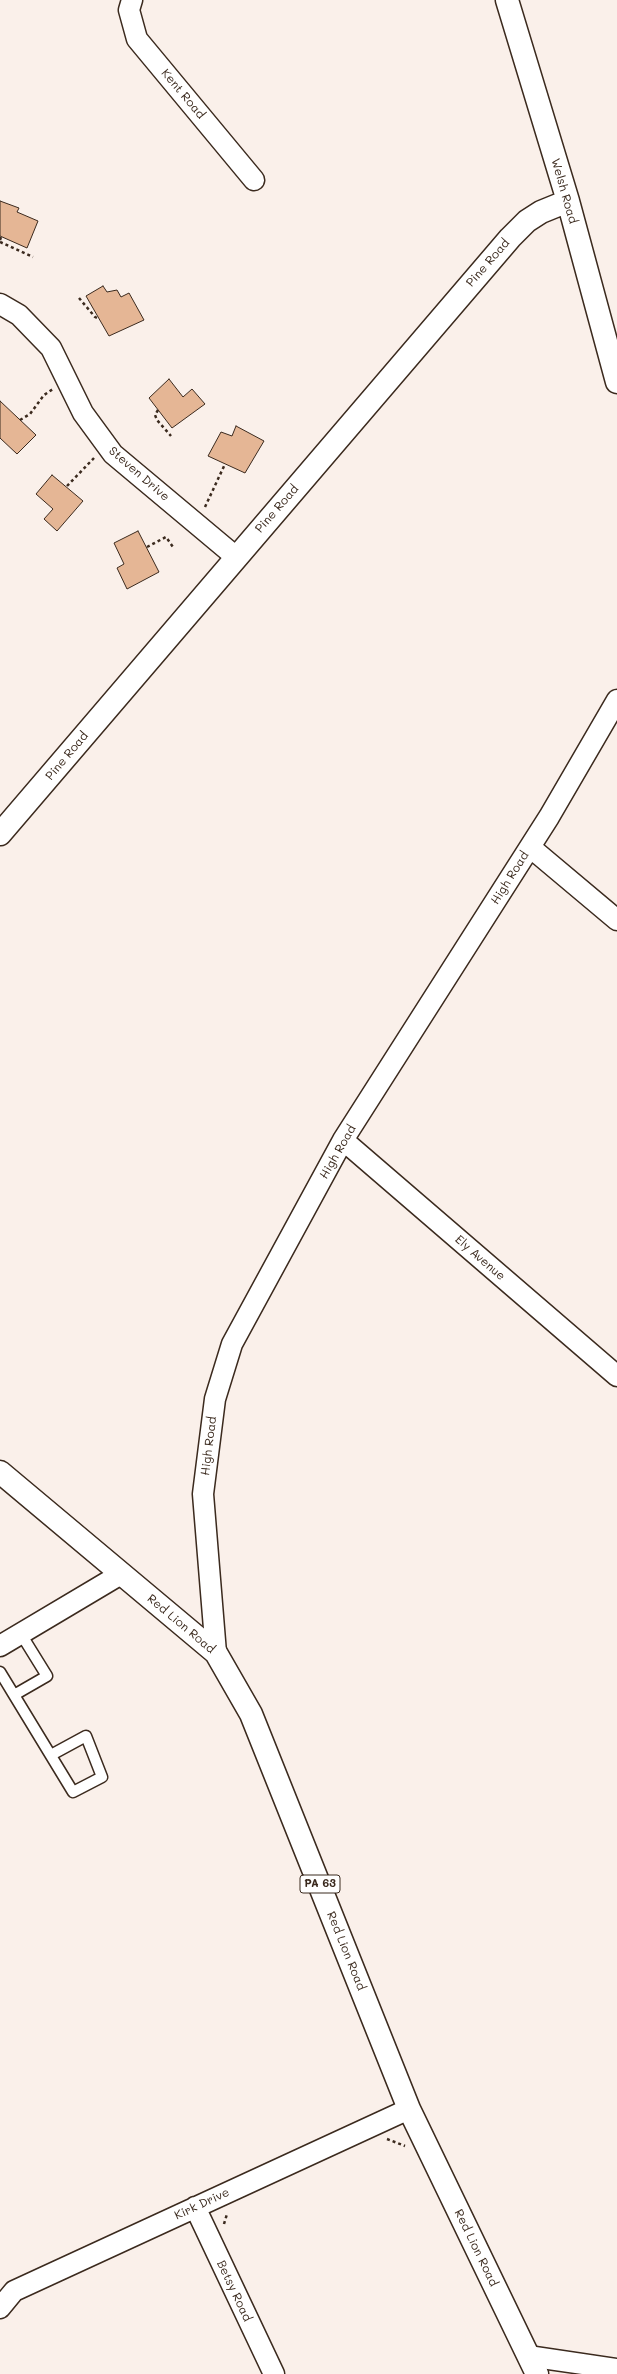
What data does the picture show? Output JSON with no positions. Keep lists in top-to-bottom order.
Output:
{
  "streets": {
    "main road": [
      "Welsh Road",
      "Pine Road",
      "Red Lion Road",
      "PA 63"
    ],
    "street": [
      "Kent Road",
      "Steven Drive",
      "High Road",
      "Ely Avenue",
      "Kirk Drive",
      "Betsy Road"
    ]
  },
  "crossings": [
    ["Welsh Road", "Pine Road"],
    ["Pine Road", "Steven Drive"],
    ["High Road", "Ely Avenue"],
    ["High Road", "Red Lion Road"],
    ["Red Lion Road", "Kirk Drive"],
    ["Kirk Drive", "Betsy Road"]
  ]
}
